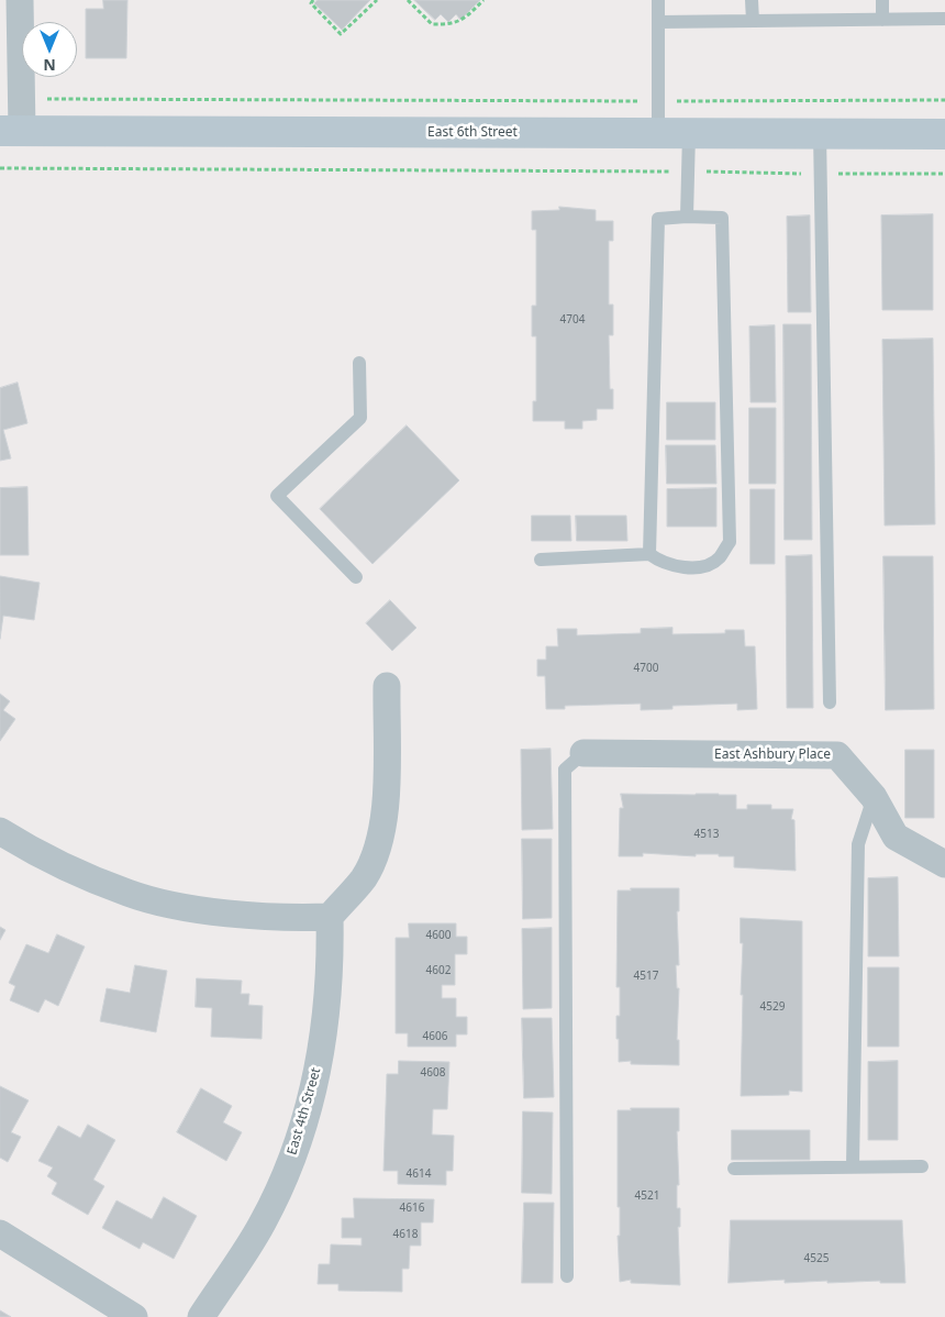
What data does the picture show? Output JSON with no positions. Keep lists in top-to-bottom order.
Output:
{
  "streets": {
    "main road": ["East 6th Street"],
    "street": ["East Ashbury Place", "East 4th Street"]
  },
  "house_numbers": [
    "4704",
    "4700",
    "4513",
    "4600",
    "4602",
    "4517",
    "4529",
    "4606",
    "4608",
    "4614",
    "4521",
    "4616",
    "4618",
    "4525"
  ],
  "north": "bottom"
}
